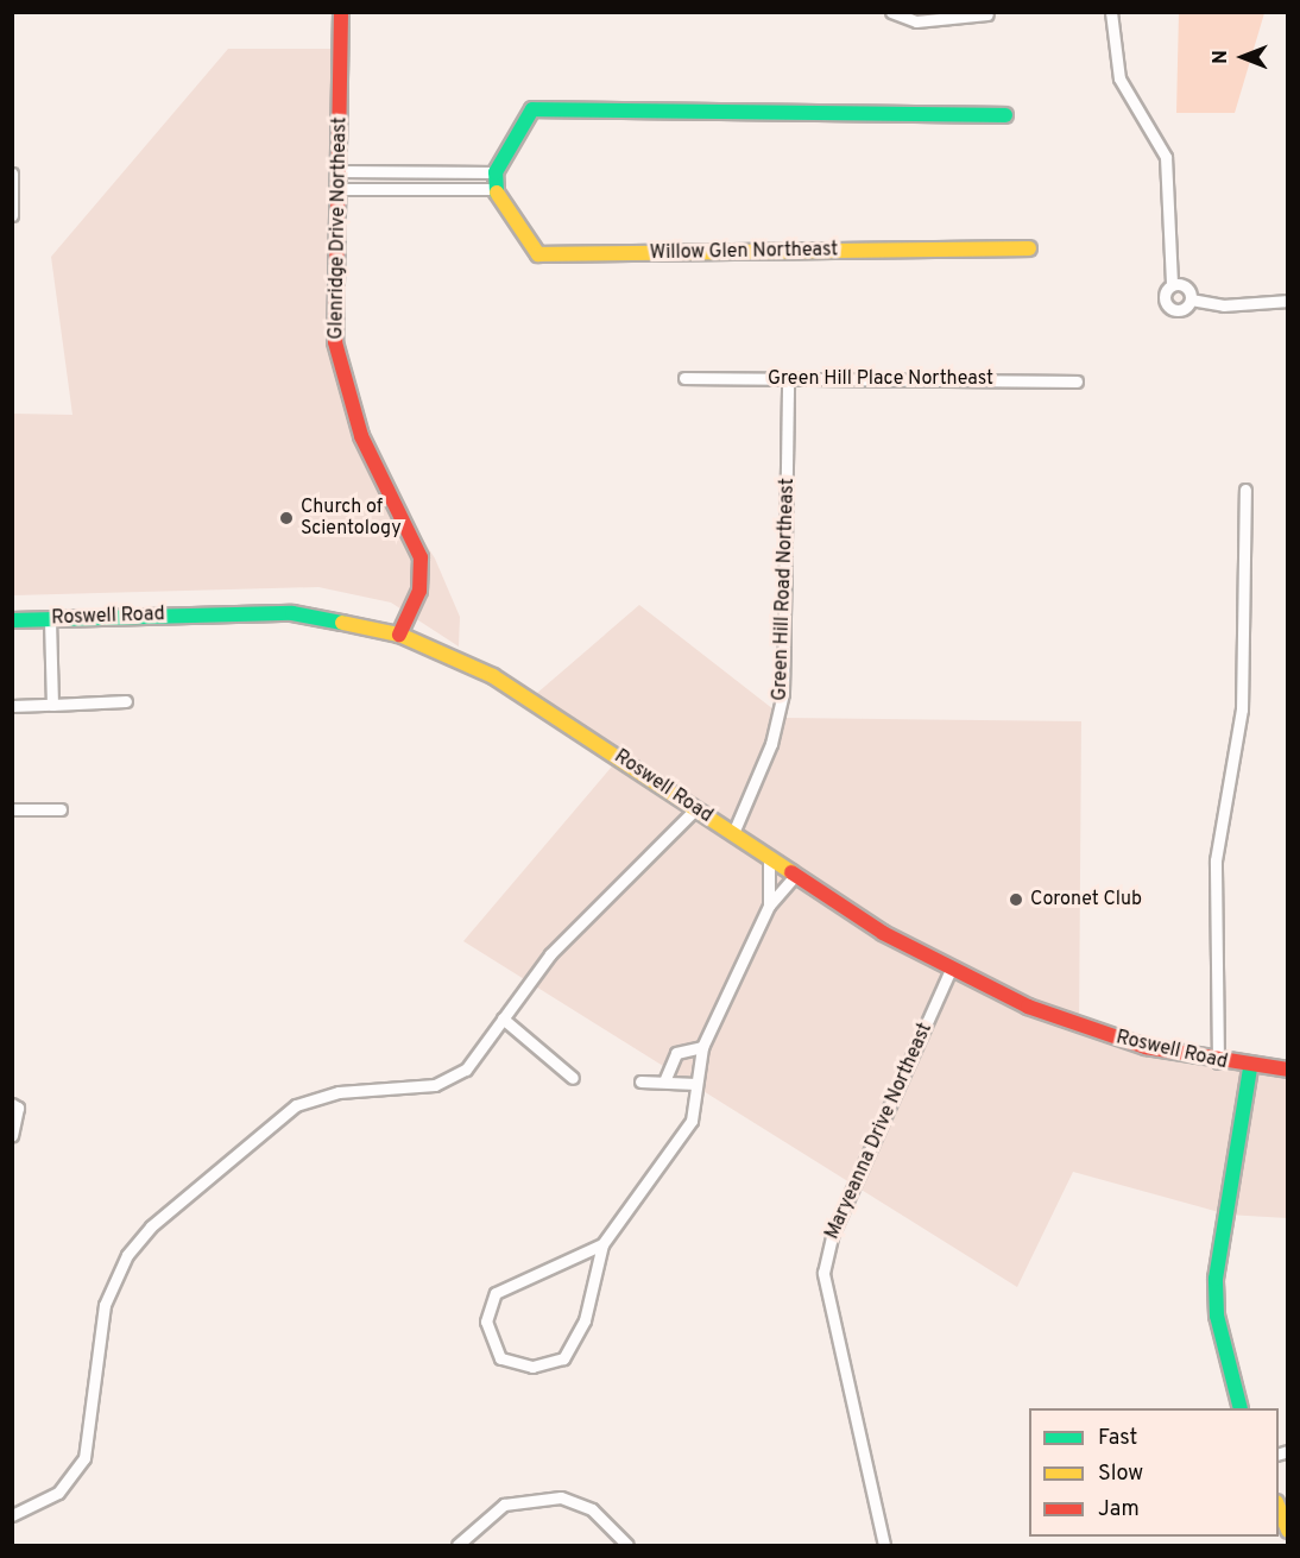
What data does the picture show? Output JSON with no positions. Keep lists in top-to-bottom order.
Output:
{
  "streets": {
    "main road": ["Glenridge Drive Northeast", "Willow Glen Northeast", "Roswell Road"],
    "street": ["Green Hill Place Northeast", "Green Hill Road Northeast", "Maryeanna Drive Northeast"]
  },
  "crossings": [
    ["Glenridge Drive Northeast", "Roswell Road"],
    ["Green Hill Place Northeast", "Green Hill Road Northeast"],
    ["Green Hill Road Northeast", "Roswell Road"],
    ["Roswell Road", "Maryeanna Drive Northeast"]
  ],
  "places": ["Church of Scientology", "Coronet Club"],
  "legend": ["Fast", "Slow", "Jam"],
  "north": "left"
}
